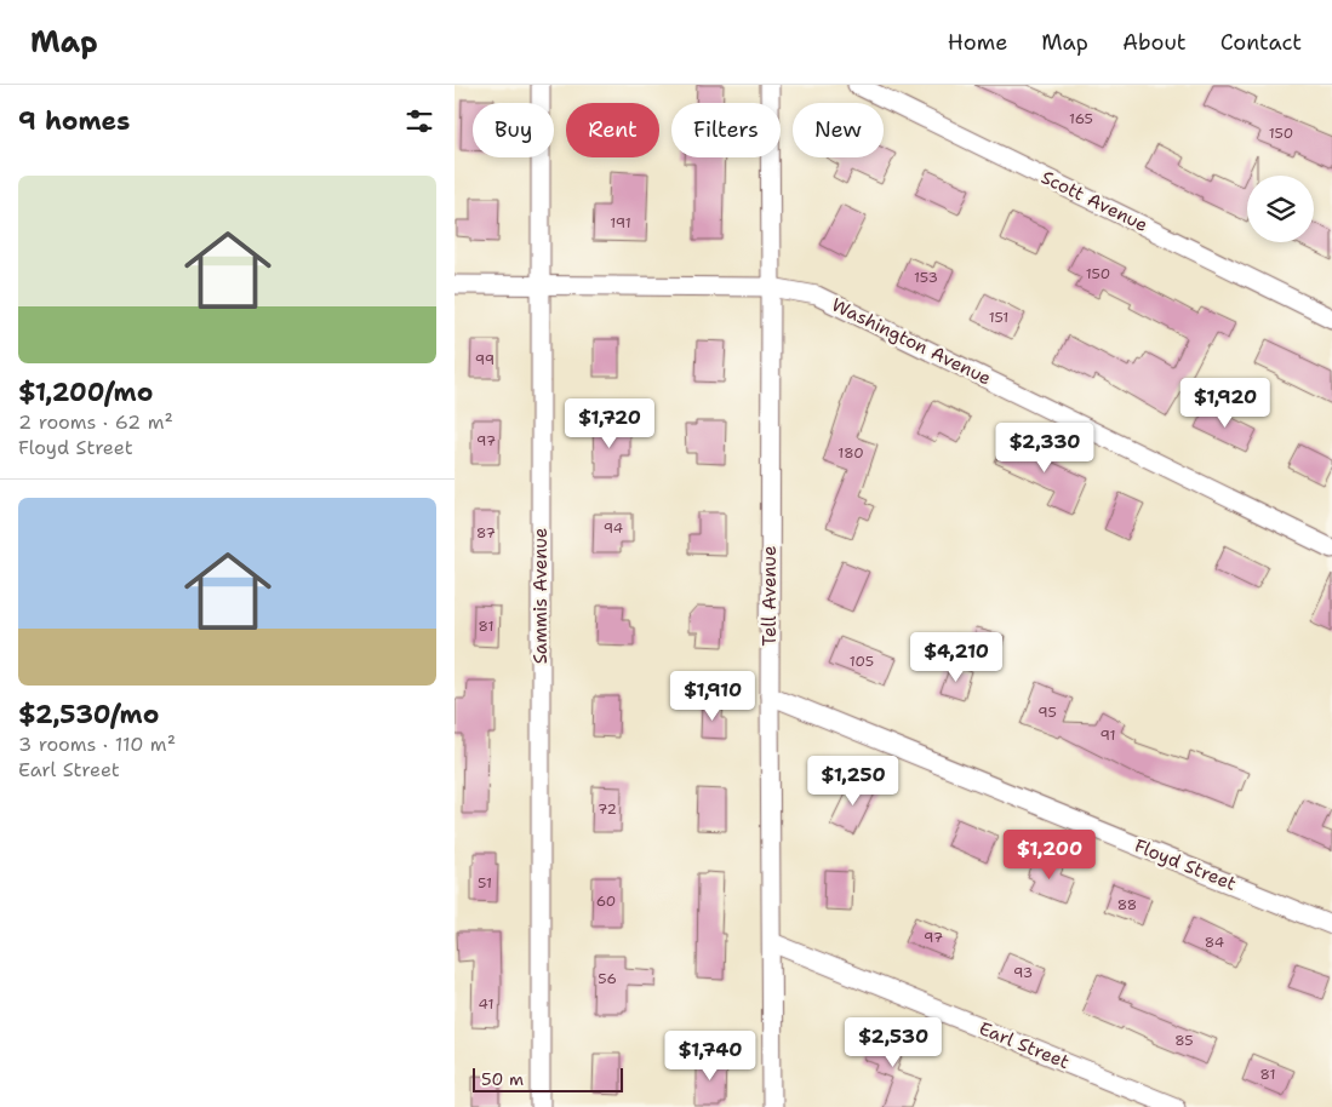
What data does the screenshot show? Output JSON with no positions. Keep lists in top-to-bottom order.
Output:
{
  "streets": {
    "street": [
      "Scott Avenue",
      "Washington Avenue",
      "Sammis Avenue",
      "Tell Avenue",
      "Floyd Street",
      "Earl Street"
    ]
  },
  "crossings": [
    ["Washington Avenue", "Sammis Avenue"],
    ["Washington Avenue", "Tell Avenue"],
    ["Tell Avenue", "Floyd Street"],
    ["Tell Avenue", "Earl Street"]
  ],
  "house_numbers": [
    "165",
    "150",
    "191",
    "150",
    "153",
    "151",
    "99",
    "97",
    "180",
    "94",
    "87",
    "81",
    "105",
    "95",
    "91",
    "72",
    "51",
    "60",
    "88",
    "97",
    "84",
    "93",
    "56",
    "41",
    "85",
    "81"
  ],
  "scale_bar": "50 m",
  "page": {
    "header": "Map",
    "nav": [
      "Home",
      "Map",
      "About",
      "Contact"
    ],
    "heading": "9 homes",
    "chip": [
      "Buy",
      "Rent",
      "Filters",
      "New"
    ],
    "list": [
      {
        "name": "$1,200/mo",
        "note": "2 rooms · 62 m² · Floyd Street"
      },
      {
        "name": "$2,530/mo",
        "note": "3 rooms · 110 m² · Earl Street"
      }
    ],
    "price": [
      "$1,920",
      "$1,720",
      "$2,330",
      "$4,210",
      "$1,910",
      "$1,250",
      "$1,200",
      "$2,530",
      "$1,740"
    ],
    "scale": "50 m"
  }
}
